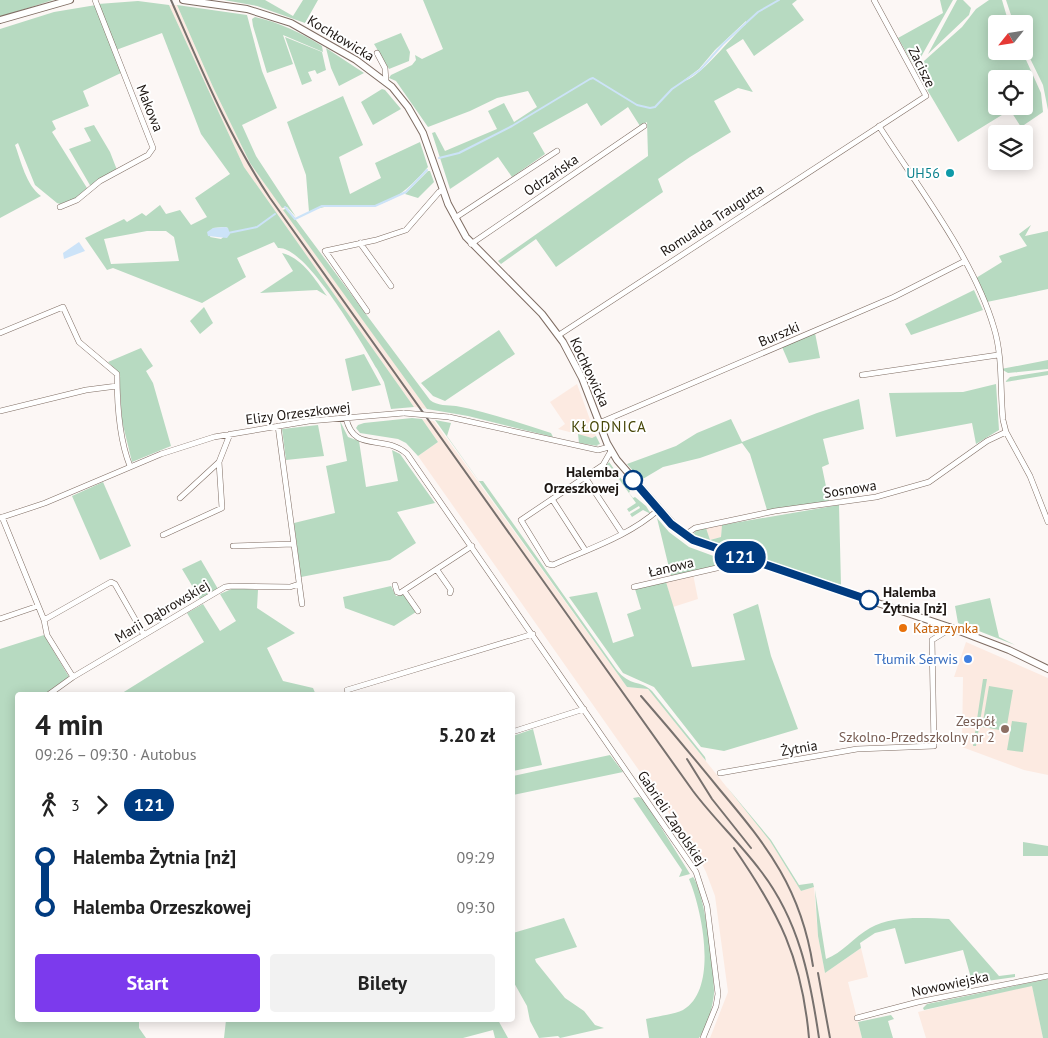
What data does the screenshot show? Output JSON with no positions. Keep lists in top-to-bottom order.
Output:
{
  "streets": {
    "street": [
      "Kochłowicka",
      "Zacisze",
      "Makowa",
      "Odrzańska",
      "Romualda Traugutta",
      "Burszki",
      "Elizy Orzeszkowej",
      "Sosnowa",
      "Łanowa",
      "Marii Dąbrowskiej",
      "Żytnia",
      "Gabrieli Zapolskiej",
      "Nowowiejska"
    ]
  },
  "crossings": [
    ["Kochłowicka", "Odrzańska"],
    ["Kochłowicka", "Romualda Traugutta"],
    ["Kochłowicka", "Burszki"],
    ["Kochłowicka", "Elizy Orzeszkowej"],
    ["Kochłowicka", "Sosnowa"],
    ["Kochłowicka", "Łanowa"],
    ["Kochłowicka", "Żytnia"],
    ["Zacisze", "Romualda Traugutta"],
    ["Elizy Orzeszkowej", "Gabrieli Zapolskiej"]
  ],
  "districts": ["KŁODNICA"],
  "places": [
    "UH56",
    "Halemba Orzeszkowej",
    "Halemba Żytnia [nż]",
    "Katarzynka",
    "Tłumik Serwis",
    "Zespół Szkolno-Przedszkolny nr 2"
  ],
  "lines": ["bus line 121"],
  "north": "bottom left",
  "page": {
    "on_map": "121",
    "heading": ["4 min", "09:26 – 09:30 · Autobus", "5.20 zł"],
    "legs": ["3", "121"],
    "list": [
      {
        "name": "Halemba Żytnia [nż]",
        "value": "09:29"
      },
      {
        "name": "Halemba Orzeszkowej",
        "value": "09:30"
      }
    ],
    "buttons": ["Start", "Bilety"]
  }
}
